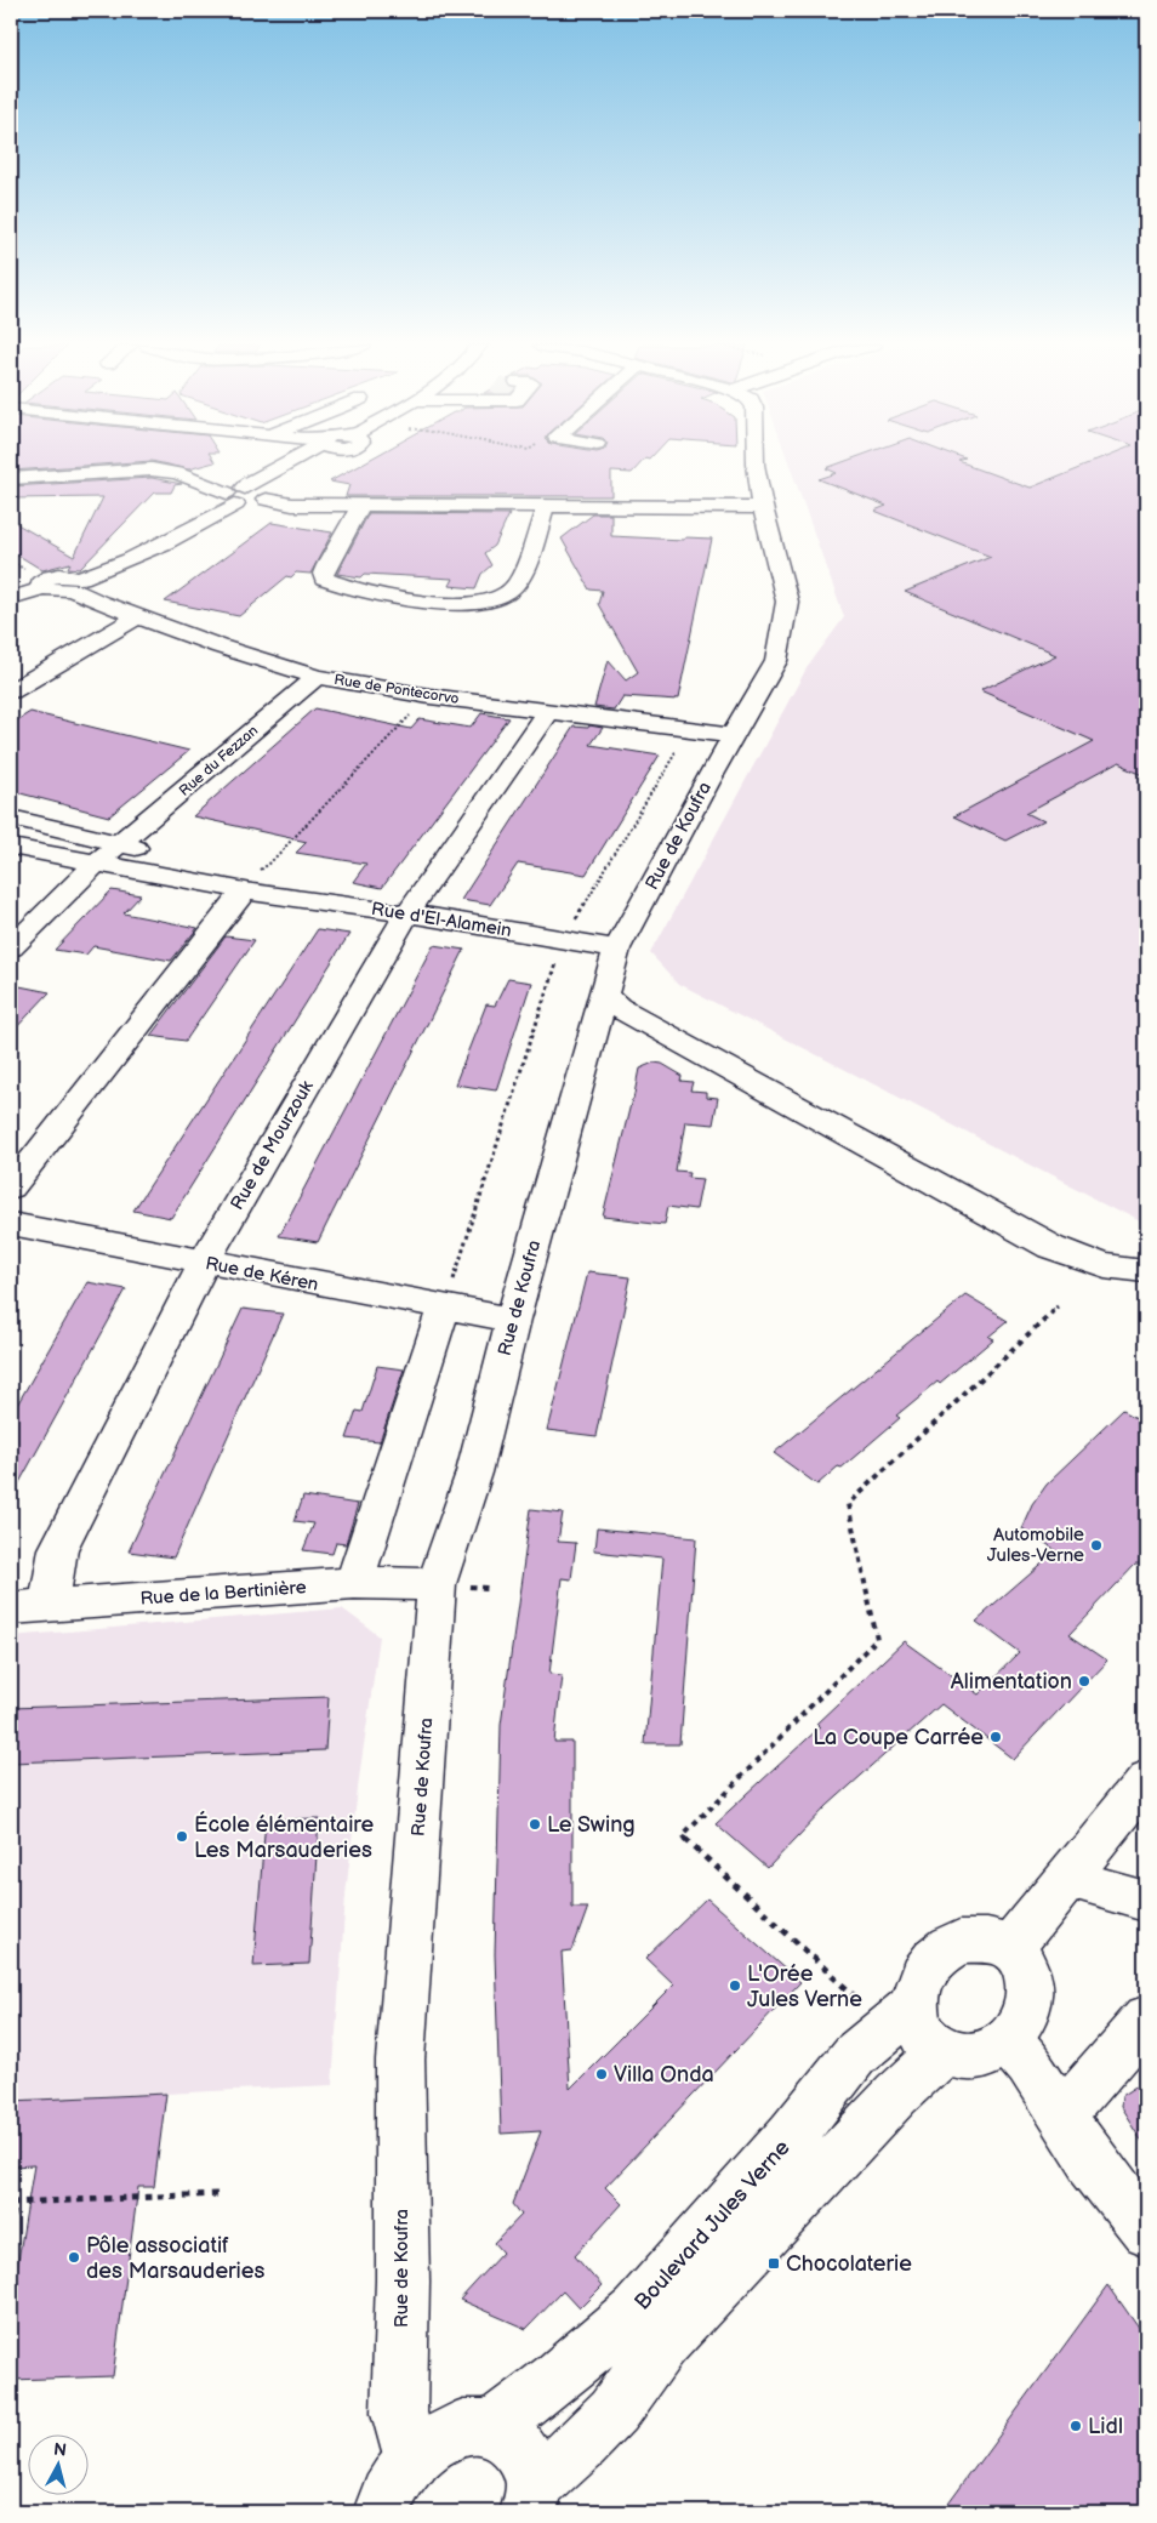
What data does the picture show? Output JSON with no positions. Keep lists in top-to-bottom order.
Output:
{
  "streets": {
    "street": [
      "Rue de Pontecorvo",
      "Rue du Fezzan",
      "Rue de Koufra",
      "Rue d'El-Alamein",
      "Rue de Mourzouk",
      "Rue de Kéren",
      "Rue de la Bertinière",
      "Boulevard Jules Verne"
    ]
  },
  "crossings": [
    ["Rue de Pontecorvo", "Rue du Fezzan"],
    ["Rue de Pontecorvo", "Rue de Koufra"],
    ["Rue de Pontecorvo", "Rue de Mourzouk"],
    ["Rue du Fezzan", "Rue d'El-Alamein"],
    ["Rue de Koufra", "Rue d'El-Alamein"],
    ["Rue de Koufra", "Rue de Kéren"],
    ["Rue de Koufra", "Rue de la Bertinière"],
    ["Rue d'El-Alamein", "Rue de Mourzouk"],
    ["Rue de Mourzouk", "Rue de Kéren"],
    ["Rue de Mourzouk", "Rue de la Bertinière"]
  ],
  "places": {
    "other": [
      "Automobile Jules-Verne",
      "Alimentation",
      "La Coupe Carrée",
      "Le Swing",
      "École élémentaire Les Marsauderies",
      "L'Orée Jules Verne",
      "Villa Onda",
      "Pôle associatif des Marsauderies",
      "Lidl"
    ],
    "transit": ["Chocolaterie"]
  },
  "north": "top"
}
